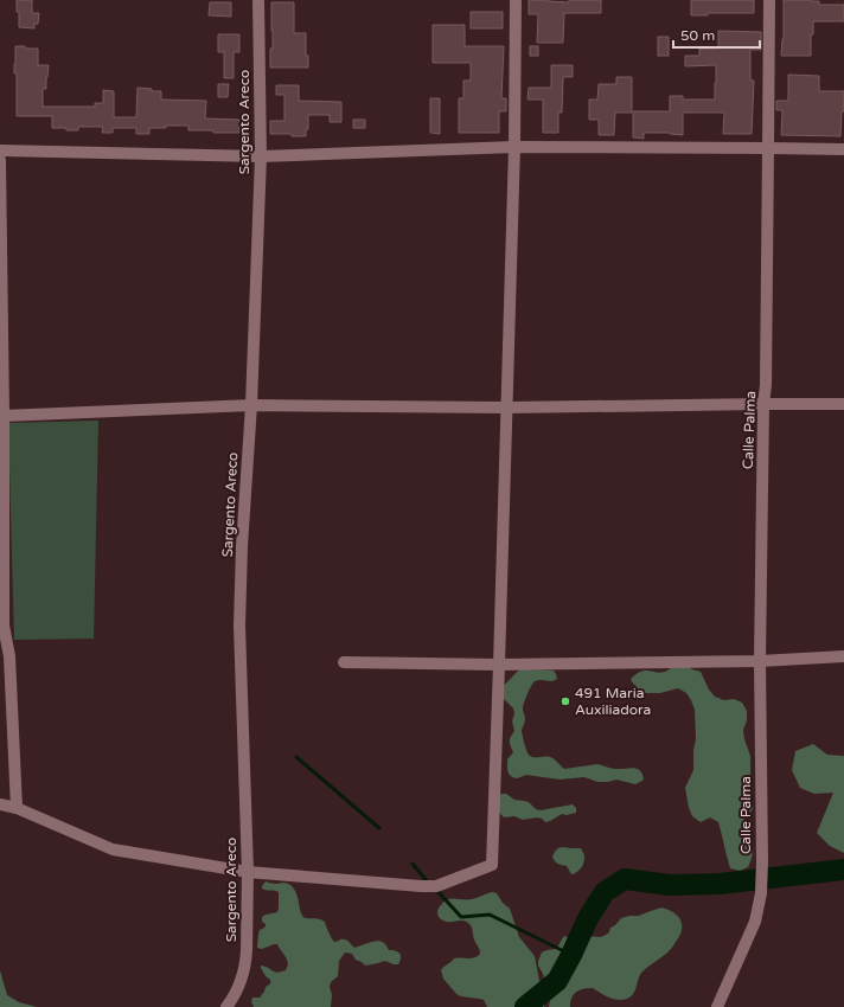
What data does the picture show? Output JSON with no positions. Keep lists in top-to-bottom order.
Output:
{
  "streets": {
    "street": ["Sargento Areco", "Calle Palma"]
  },
  "places": ["491 Maria Auxiliadora"],
  "scale_bar": "50 m"
}
